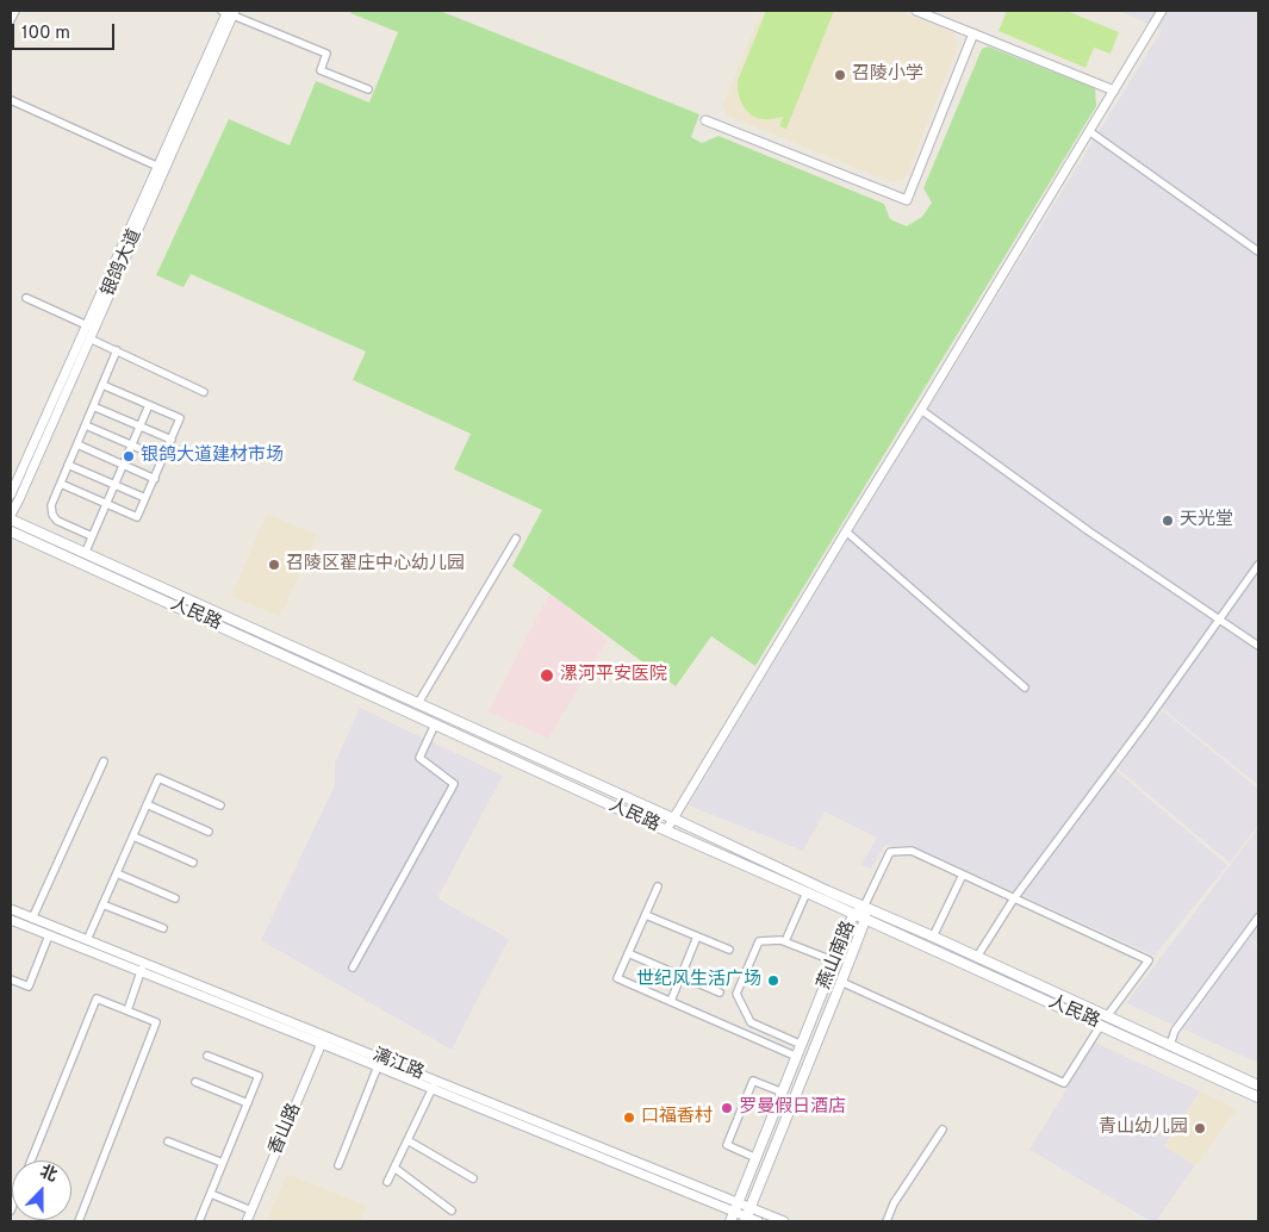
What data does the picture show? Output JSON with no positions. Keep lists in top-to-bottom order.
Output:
{
  "streets": {
    "main road": ["人民路", "燕山南路"],
    "street": ["银鸽大道", "漓江路", "香山路"]
  },
  "crossings": [
    ["人民路", "燕山南路"],
    ["燕山南路", "漓江路"],
    ["漓江路", "香山路"]
  ],
  "places": [
    "召陵小学",
    "银鸽大道建材市场",
    "天光堂",
    "召陵区翟庄中心幼儿园",
    "漯河平安医院",
    "世纪风生活广场",
    "罗曼假日酒店",
    "口福香村",
    "青山幼儿园"
  ],
  "scale_bar": "100 m",
  "north": "top"
}
